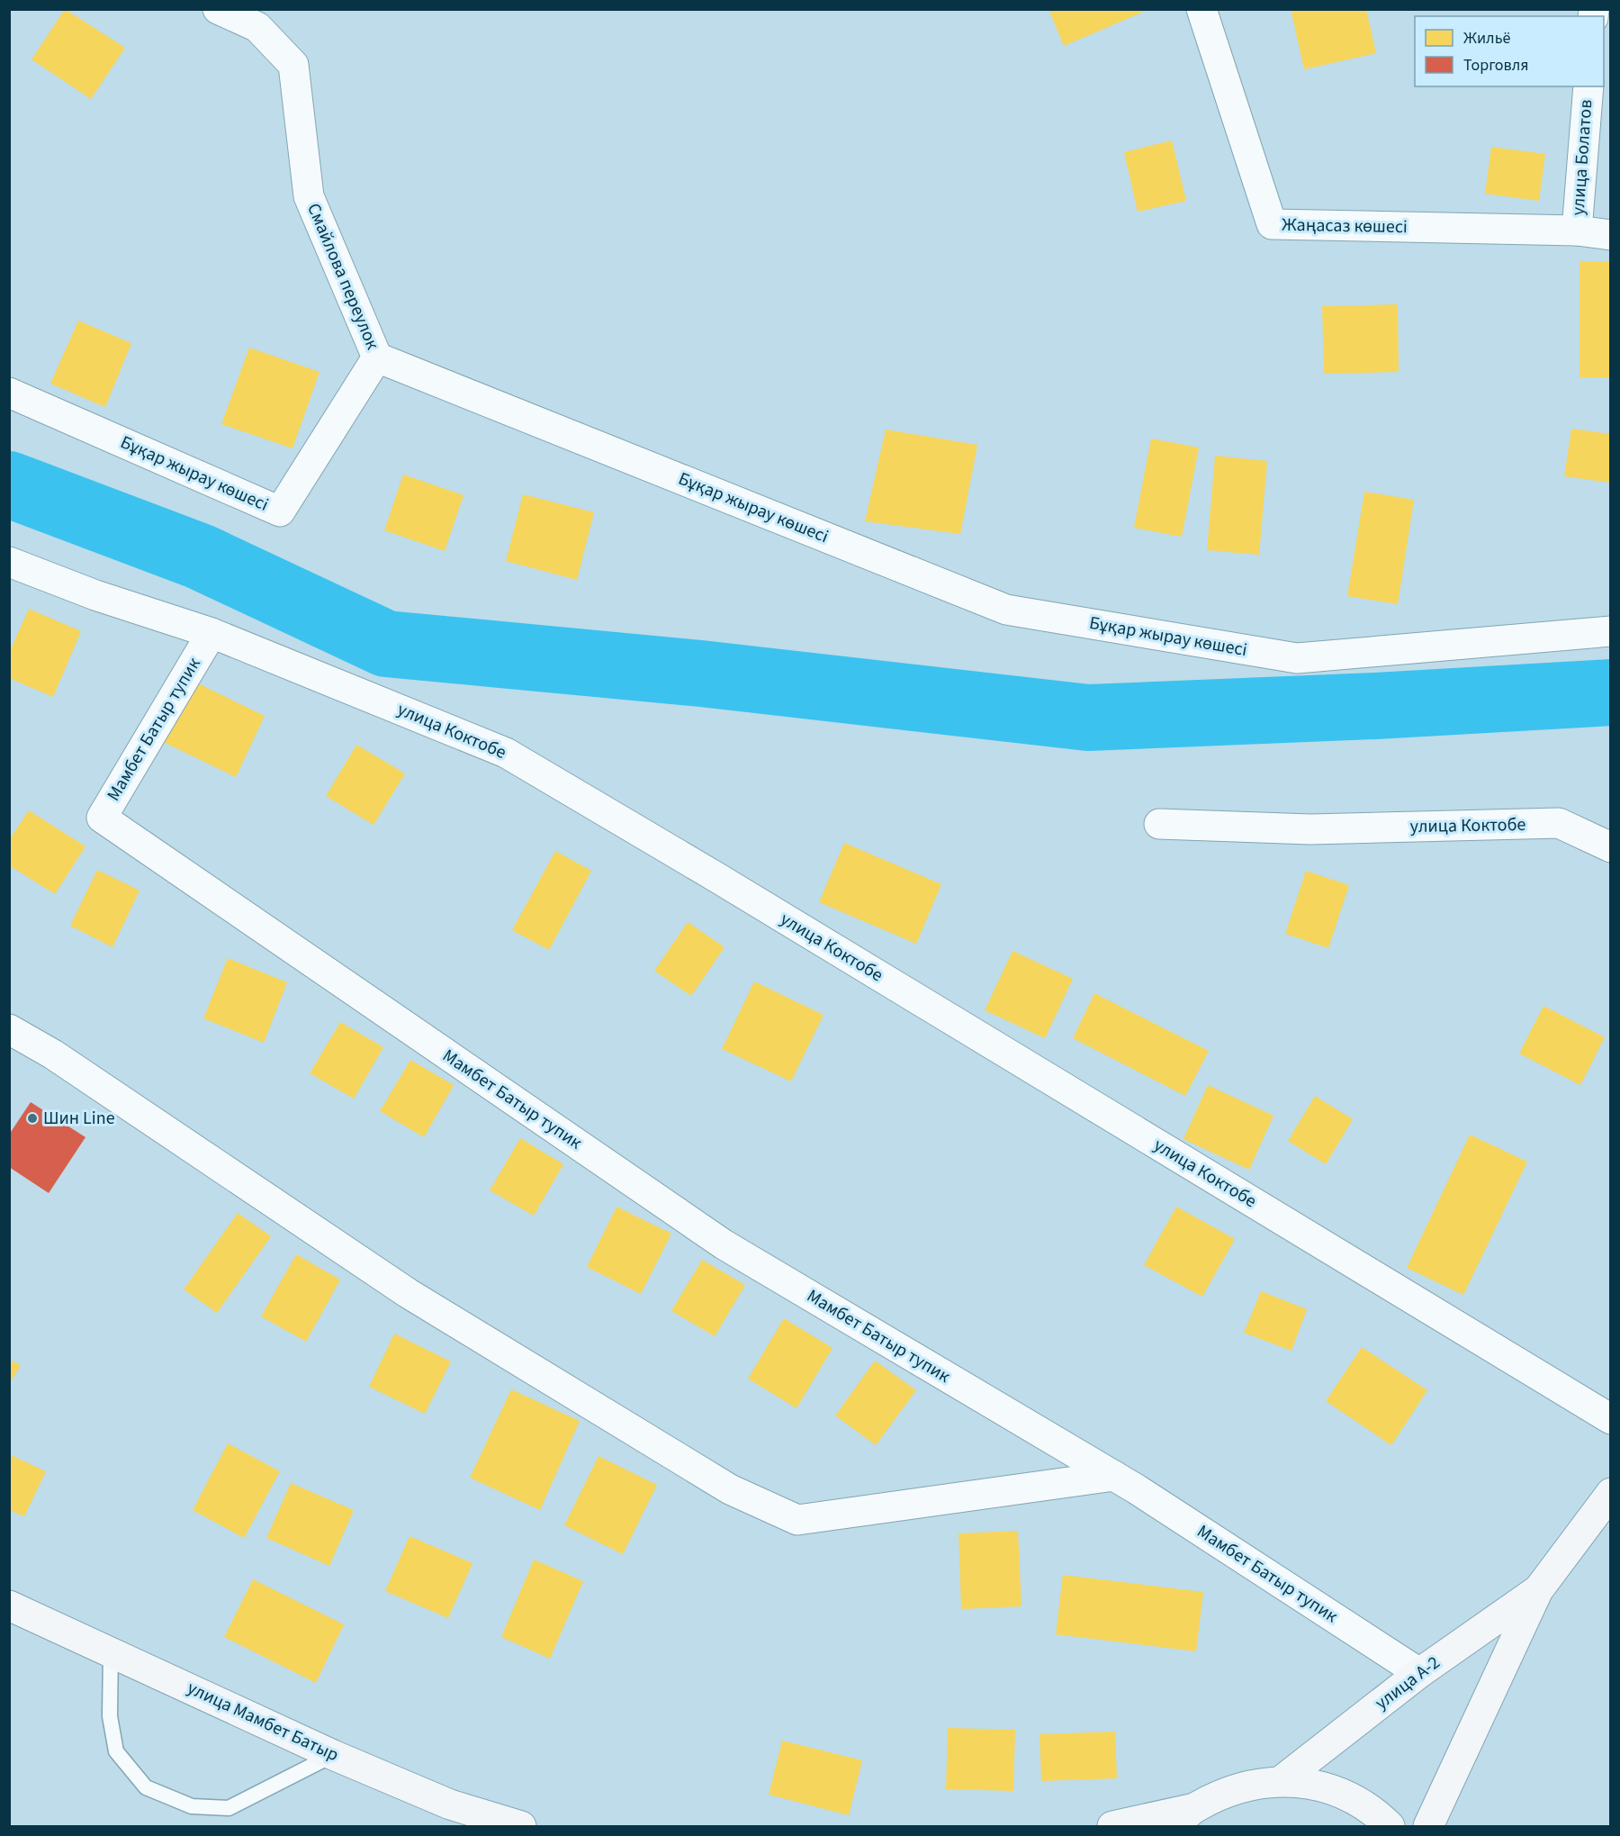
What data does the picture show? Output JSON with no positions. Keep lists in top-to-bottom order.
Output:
{
  "streets": {
    "main road": ["улица А-2", "улица Мамбет Батыр"],
    "street": [
      "улица Болатов",
      "Жаңасаз көшесі",
      "Смайлова переулок",
      "Бұқар жырау көшесі",
      "Мамбет Батыр тупик",
      "улица Коктобе"
    ]
  },
  "crossings": [
    ["улица Болатов", "Жаңасаз көшесі"],
    ["Смайлова переулок", "Бұқар жырау көшесі"],
    ["Мамбет Батыр тупик", "улица Коктобе"],
    ["Мамбет Батыр тупик", "улица А-2"]
  ],
  "places": ["Шин Line"],
  "legend": ["Жильё", "Торговля"]
}
